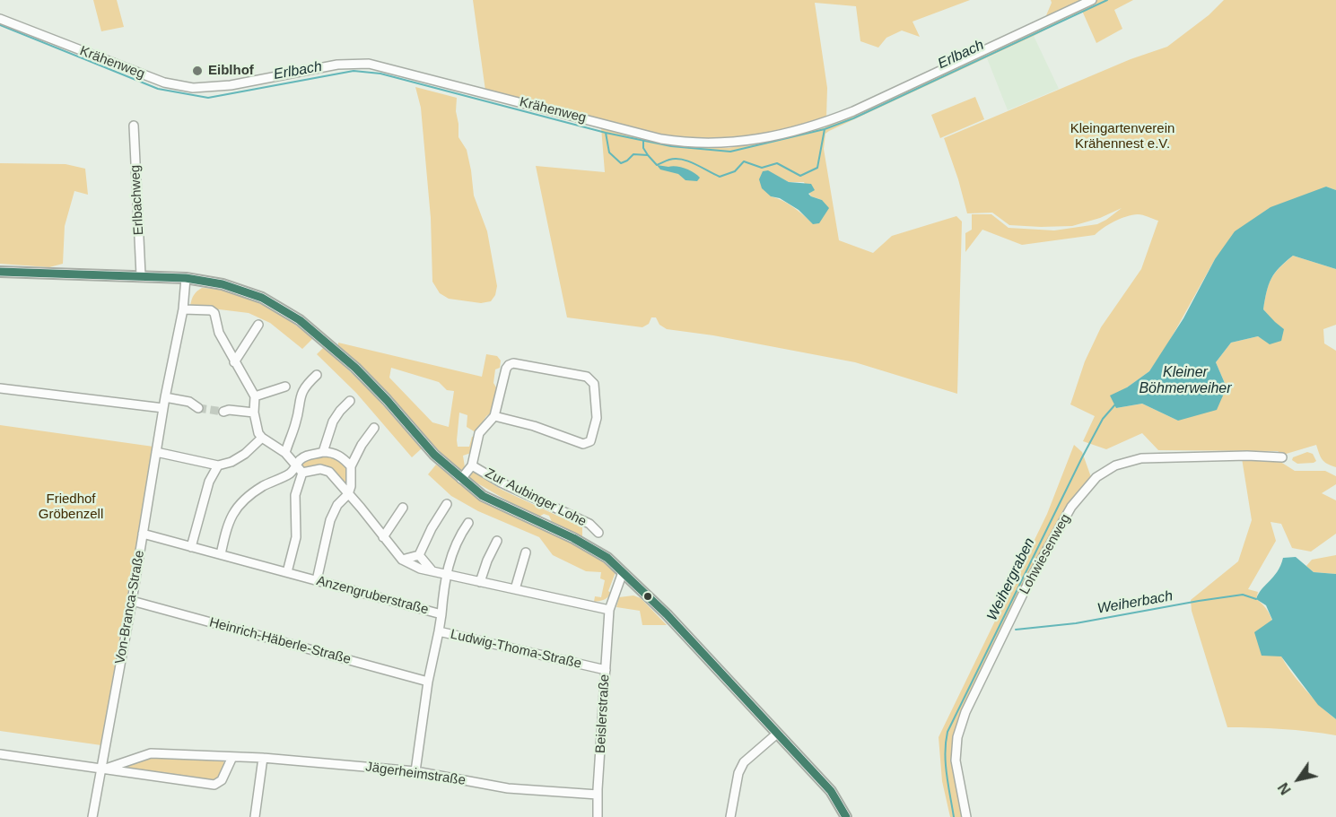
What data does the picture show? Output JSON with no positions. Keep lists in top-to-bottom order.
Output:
{
  "streets": {
    "street": [
      "Krähenweg",
      "Erlbachweg",
      "Zur Aubinger Lohe",
      "Lohwiesenweg",
      "Anzengruberstraße",
      "Von-Branca-Straße",
      "Heinrich-Häberle-Straße",
      "Ludwig-Thoma-Straße",
      "Beislerstraße",
      "Jägerheimstraße"
    ]
  },
  "crossings": [
    ["Anzengruberstraße", "Von-Branca-Straße"],
    ["Anzengruberstraße", "Ludwig-Thoma-Straße"],
    ["Von-Branca-Straße", "Heinrich-Häberle-Straße"],
    ["Von-Branca-Straße", "Jägerheimstraße"],
    ["Heinrich-Häberle-Straße", "Ludwig-Thoma-Straße"],
    ["Ludwig-Thoma-Straße", "Beislerstraße"],
    ["Ludwig-Thoma-Straße", "Jägerheimstraße"],
    ["Beislerstraße", "Jägerheimstraße"]
  ],
  "water": [
    "Erlbach",
    "Kleiner Böhmerweiher",
    "Weihergraben",
    "Weiherbach"
  ],
  "parks": ["Kleingartenverein Krähennest e.V.", "Friedhof Gröbenzell"],
  "places": ["Eiblhof"],
  "north": "bottom left"
}
